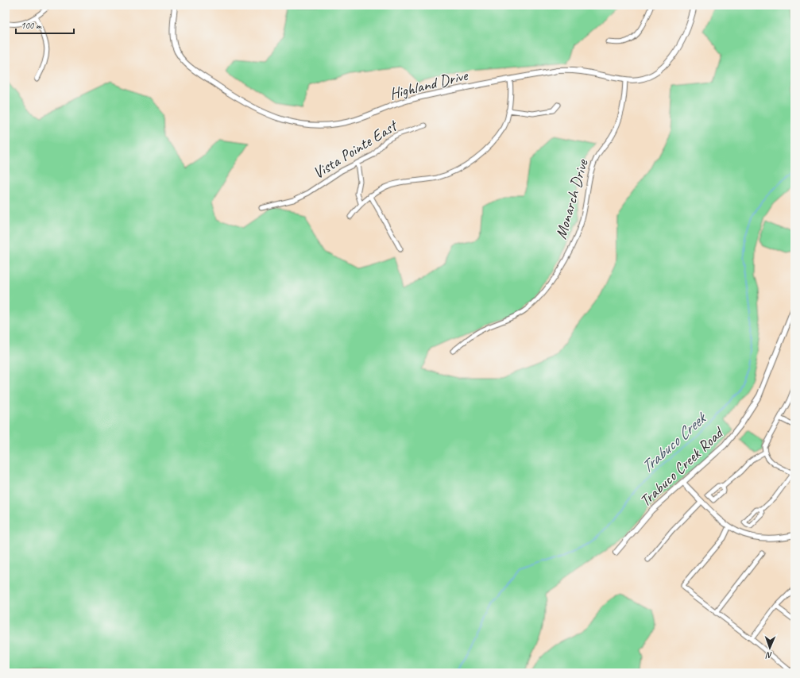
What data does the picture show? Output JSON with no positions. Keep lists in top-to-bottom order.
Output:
{
  "streets": {
    "street": [
      "Highland Drive",
      "Vista Pointe East",
      "Monarch Drive",
      "Trabuco Creek Road"
    ]
  },
  "crossings": [
    ["Highland Drive", "Monarch Drive"]
  ],
  "water": ["Trabuco Creek"],
  "scale_bar": "100 m",
  "north": "bottom"
}
